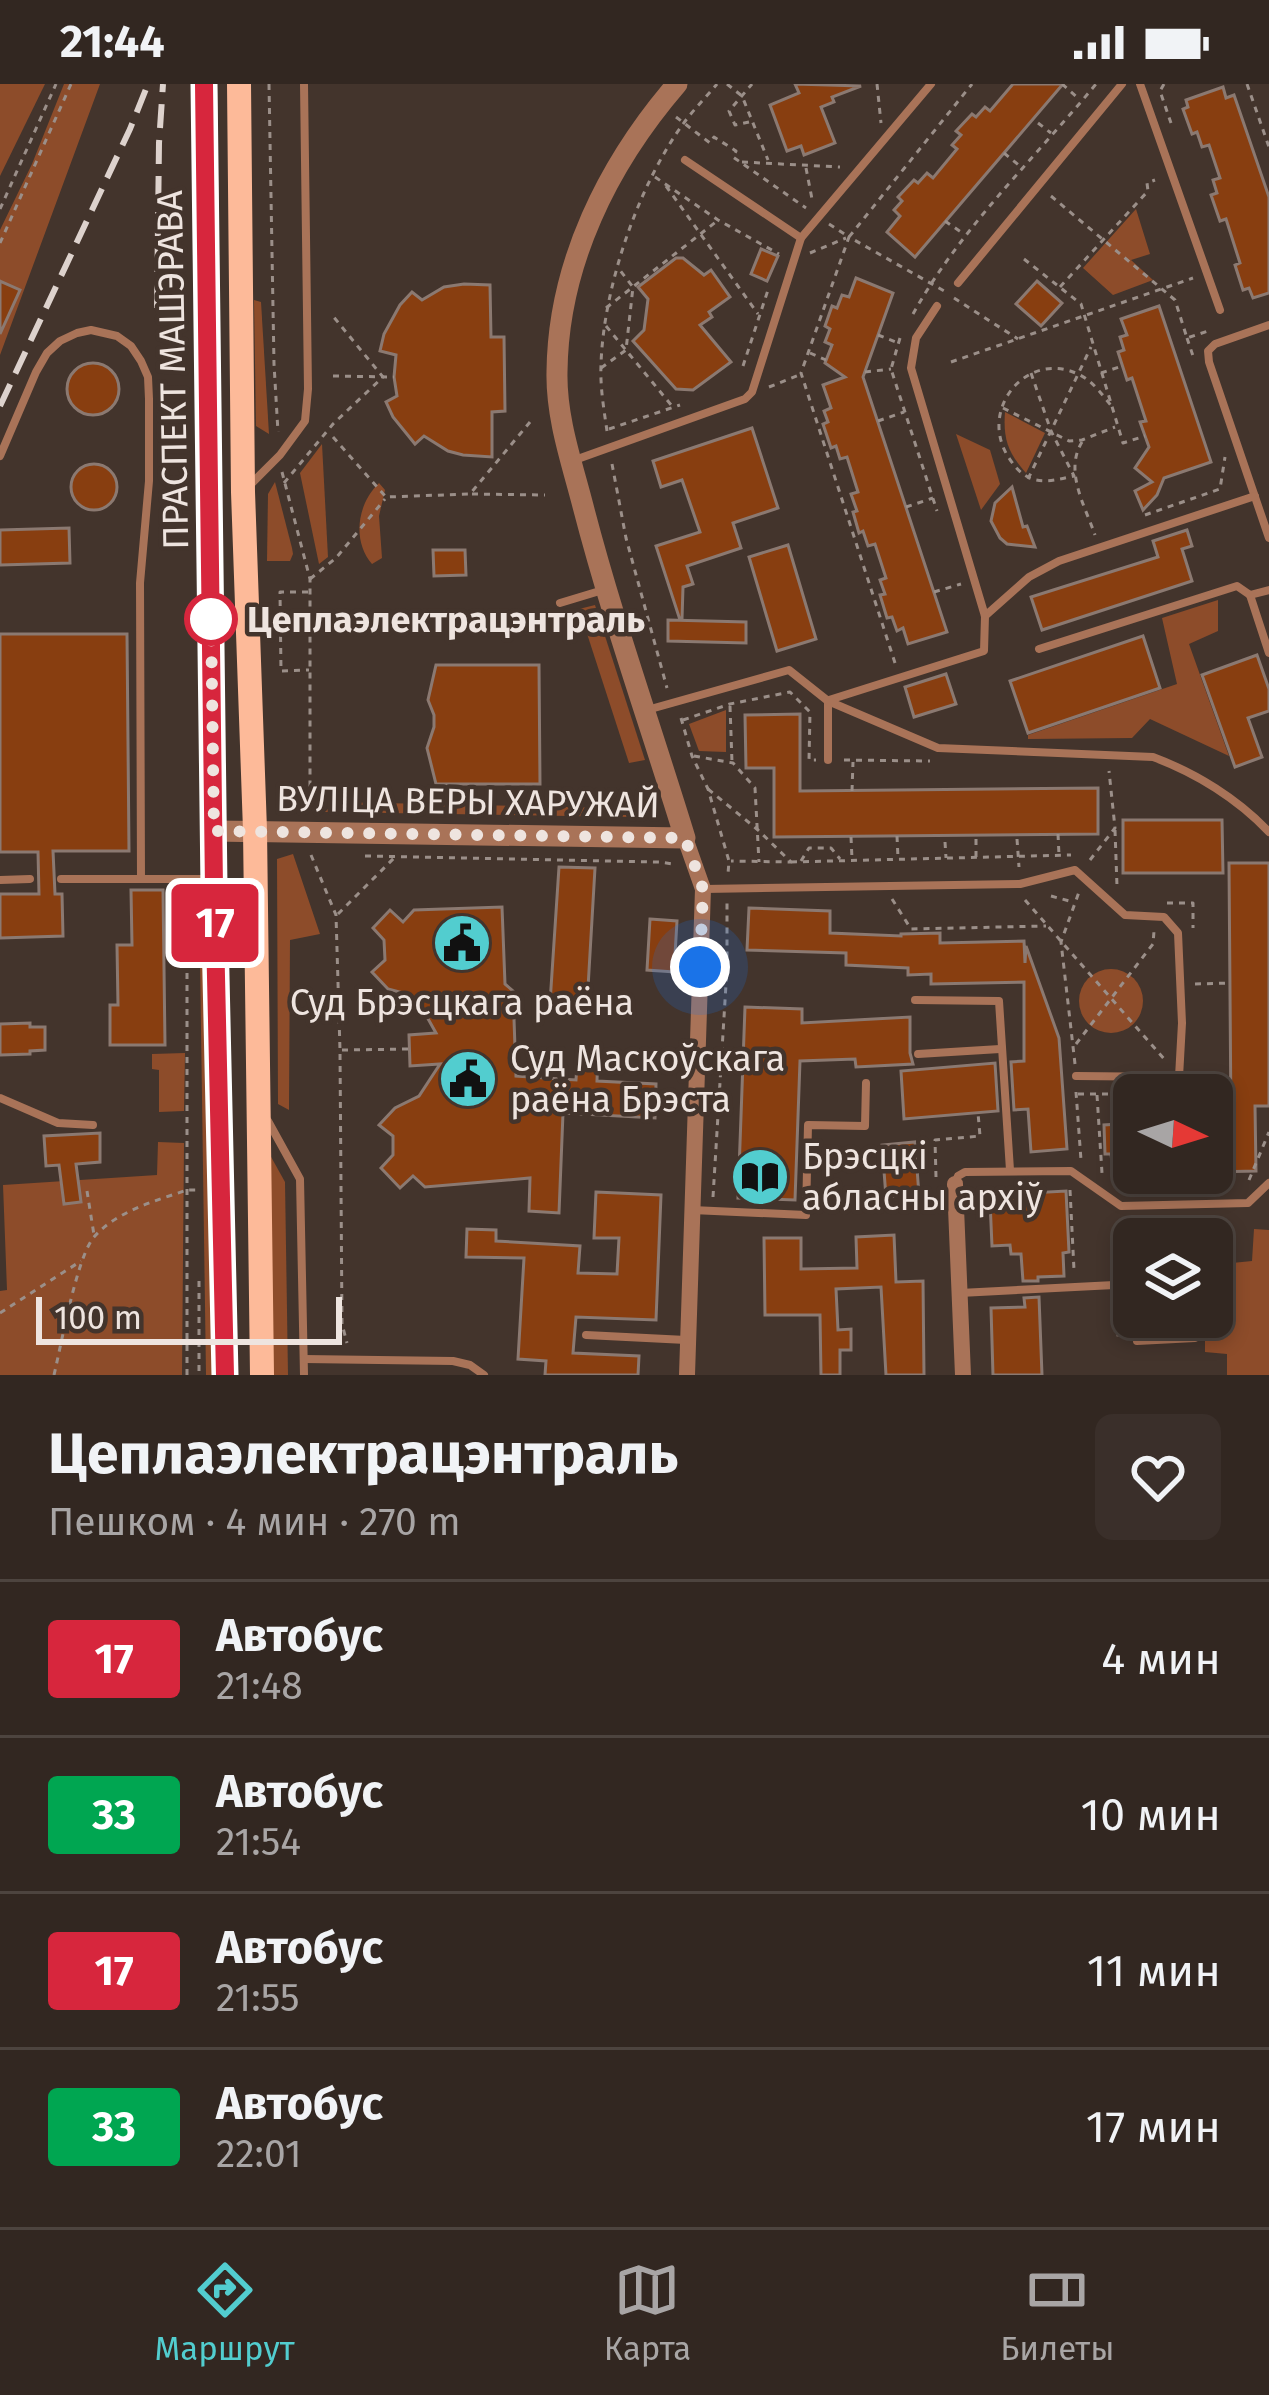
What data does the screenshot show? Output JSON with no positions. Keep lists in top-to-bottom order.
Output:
{
  "streets": {
    "main road": ["ПРАСПЕКТ МАШЭРАВА"],
    "street": ["ВУЛІЦА ВЕРЫ ХАРУЖАЙ"]
  },
  "crossings": [
    ["ПРАСПЕКТ МАШЭРАВА", "ВУЛІЦА ВЕРЫ ХАРУЖАЙ"]
  ],
  "places": {
    "other": ["Цеплаэлектрацэнтраль"],
    "public building": ["Суд Брэсцкага раёна", "Суд Маскоўскага раёна Брэста"],
    "library": ["Брэсцкі абласны архіў"]
  },
  "lines": ["bus line 17"],
  "scale_bar": "100 m",
  "north": "right",
  "page": {
    "status": "21:44",
    "on_map": "17",
    "scale": "100 m",
    "heading": ["Цеплаэлектрацэнтраль", "Пешком · 4 мин · 270 m"],
    "list": [
      {
        "mark": "17",
        "name": "Автобус",
        "note": "21:48",
        "value": "4 мин"
      },
      {
        "mark": "33",
        "name": "Автобус",
        "note": "21:54",
        "value": "10 мин"
      },
      {
        "mark": "17",
        "name": "Автобус",
        "note": "21:55",
        "value": "11 мин"
      },
      {
        "mark": "33",
        "name": "Автобус",
        "note": "22:01",
        "value": "17 мин"
      }
    ],
    "tabs": ["Маршрут", "Карта", "Билеты"]
  }
}
